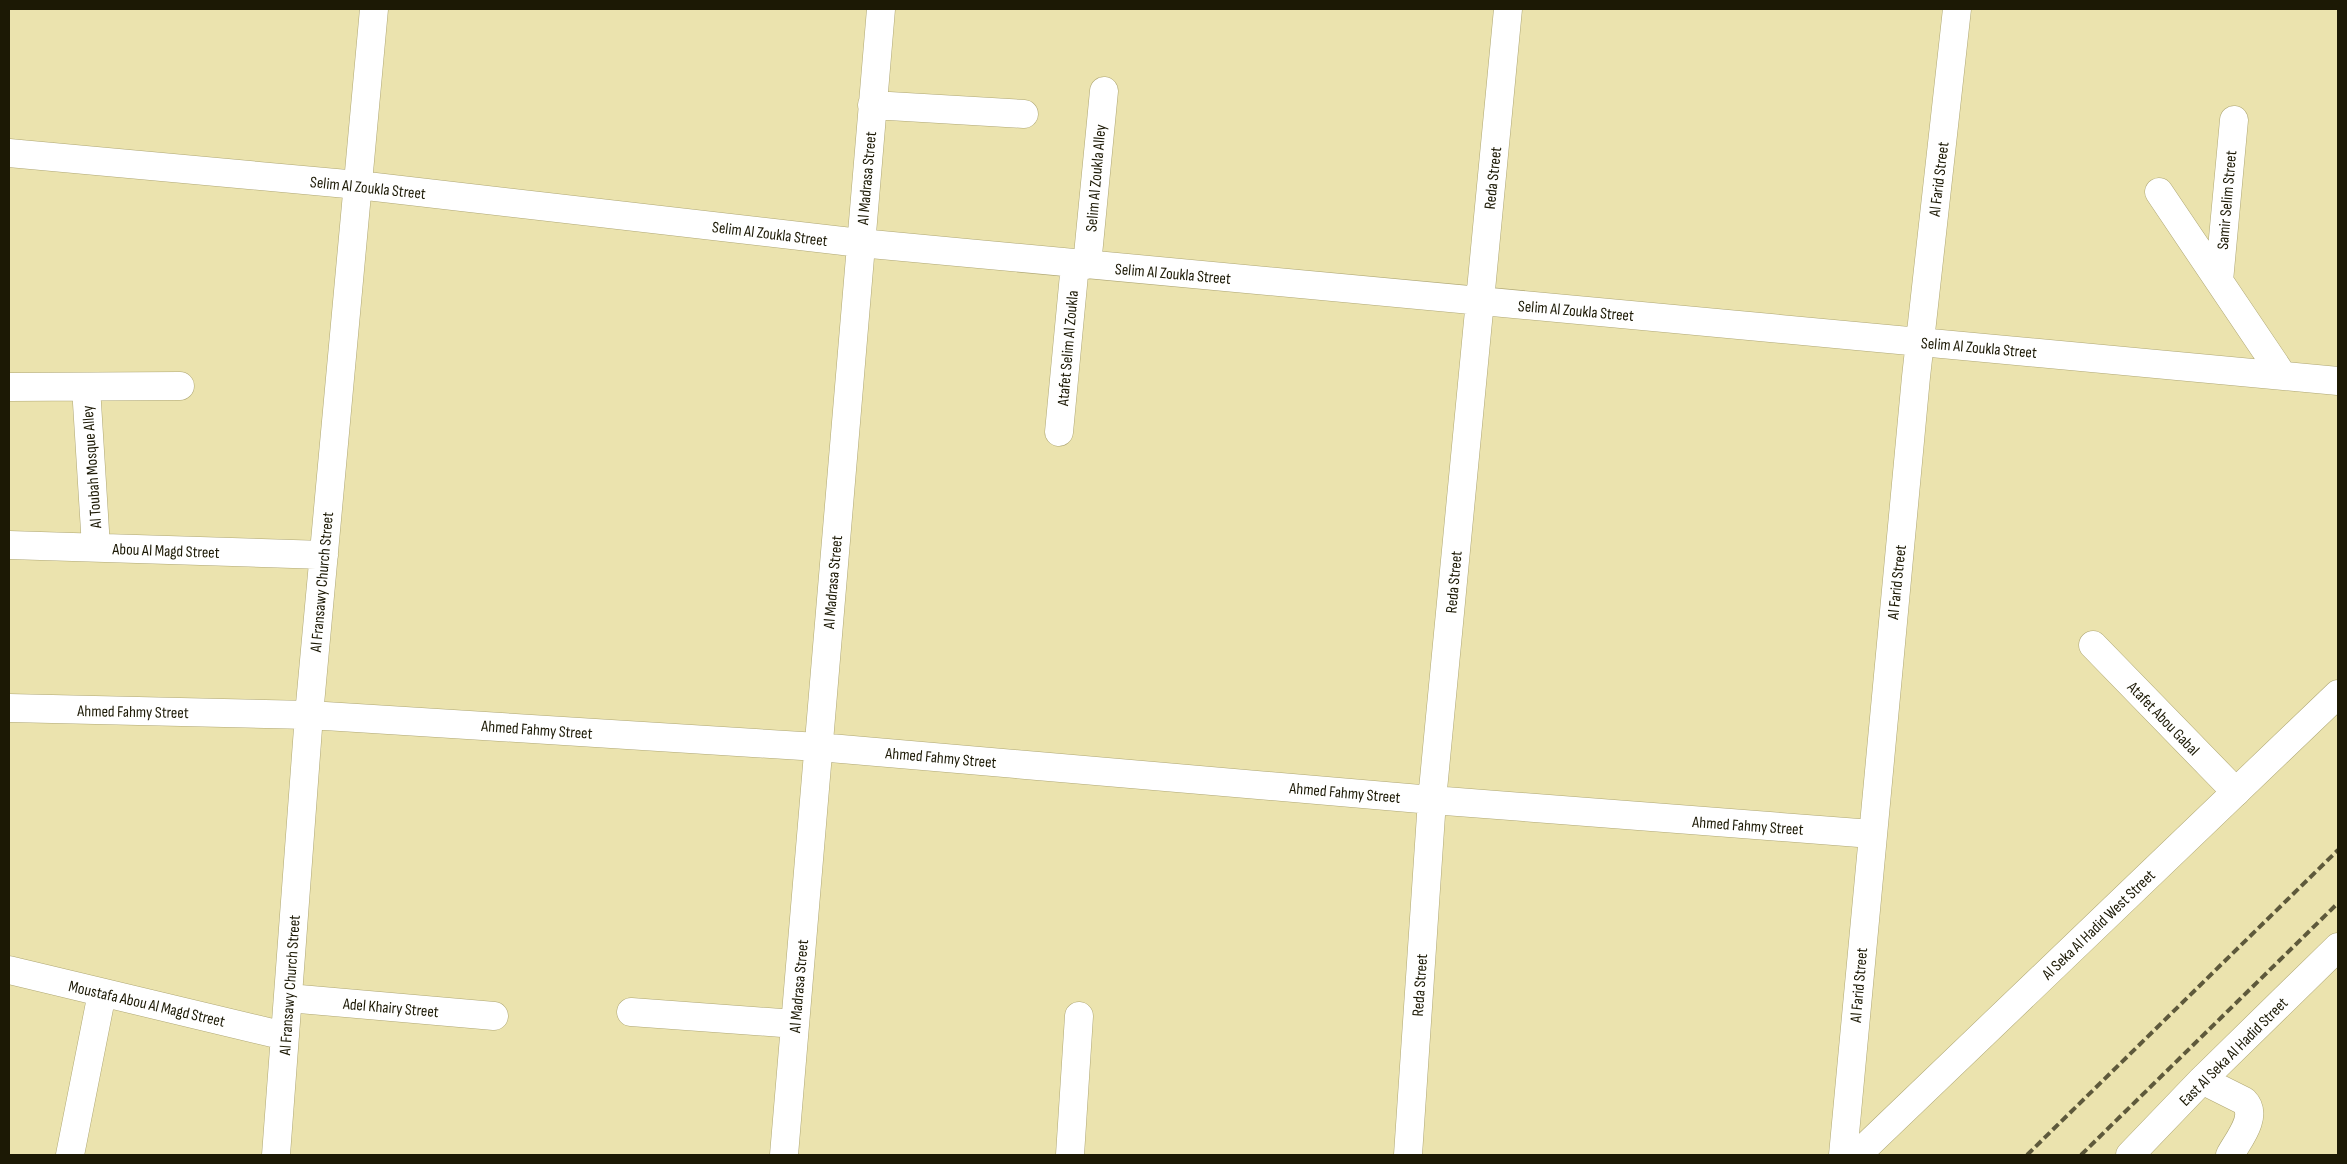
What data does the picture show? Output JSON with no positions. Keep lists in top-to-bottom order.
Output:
{
  "streets": {
    "street": [
      "Al Madrasa Street",
      "Selim Al Zoukla Alley",
      "Reda Street",
      "Al Farid Street",
      "Selim Al Zoukla Street",
      "Samir Selim Street",
      "Atafet Selim Al Zoukla",
      "Al Toubah Mosque Alley",
      "Abou Al Magd Street",
      "Al Fransawy Church Street",
      "Ahmed Fahmy Street",
      "Atafet Abou Gabal",
      "Al Seka Al Hadid West Street",
      "Moustafa Abou Al Magd Street",
      "Adel Khairy Street",
      "East Al Seka Al Hadid Street"
    ]
  },
  "crossings": [
    ["Al Madrasa Street", "Selim Al Zoukla Street"],
    ["Al Madrasa Street", "Ahmed Fahmy Street"],
    ["Selim Al Zoukla Alley", "Selim Al Zoukla Street"],
    ["Selim Al Zoukla Alley", "Atafet Selim Al Zoukla"],
    ["Reda Street", "Selim Al Zoukla Street"],
    ["Reda Street", "Ahmed Fahmy Street"],
    ["Al Farid Street", "Selim Al Zoukla Street"],
    ["Al Farid Street", "Ahmed Fahmy Street"],
    ["Selim Al Zoukla Street", "Samir Selim Street"],
    ["Selim Al Zoukla Street", "Atafet Selim Al Zoukla"],
    ["Selim Al Zoukla Street", "Al Fransawy Church Street"],
    ["Al Toubah Mosque Alley", "Abou Al Magd Street"],
    ["Abou Al Magd Street", "Al Fransawy Church Street"],
    ["Al Fransawy Church Street", "Ahmed Fahmy Street"],
    ["Al Fransawy Church Street", "Moustafa Abou Al Magd Street"],
    ["Al Fransawy Church Street", "Adel Khairy Street"],
    ["Atafet Abou Gabal", "Al Seka Al Hadid West Street"]
  ]
}
